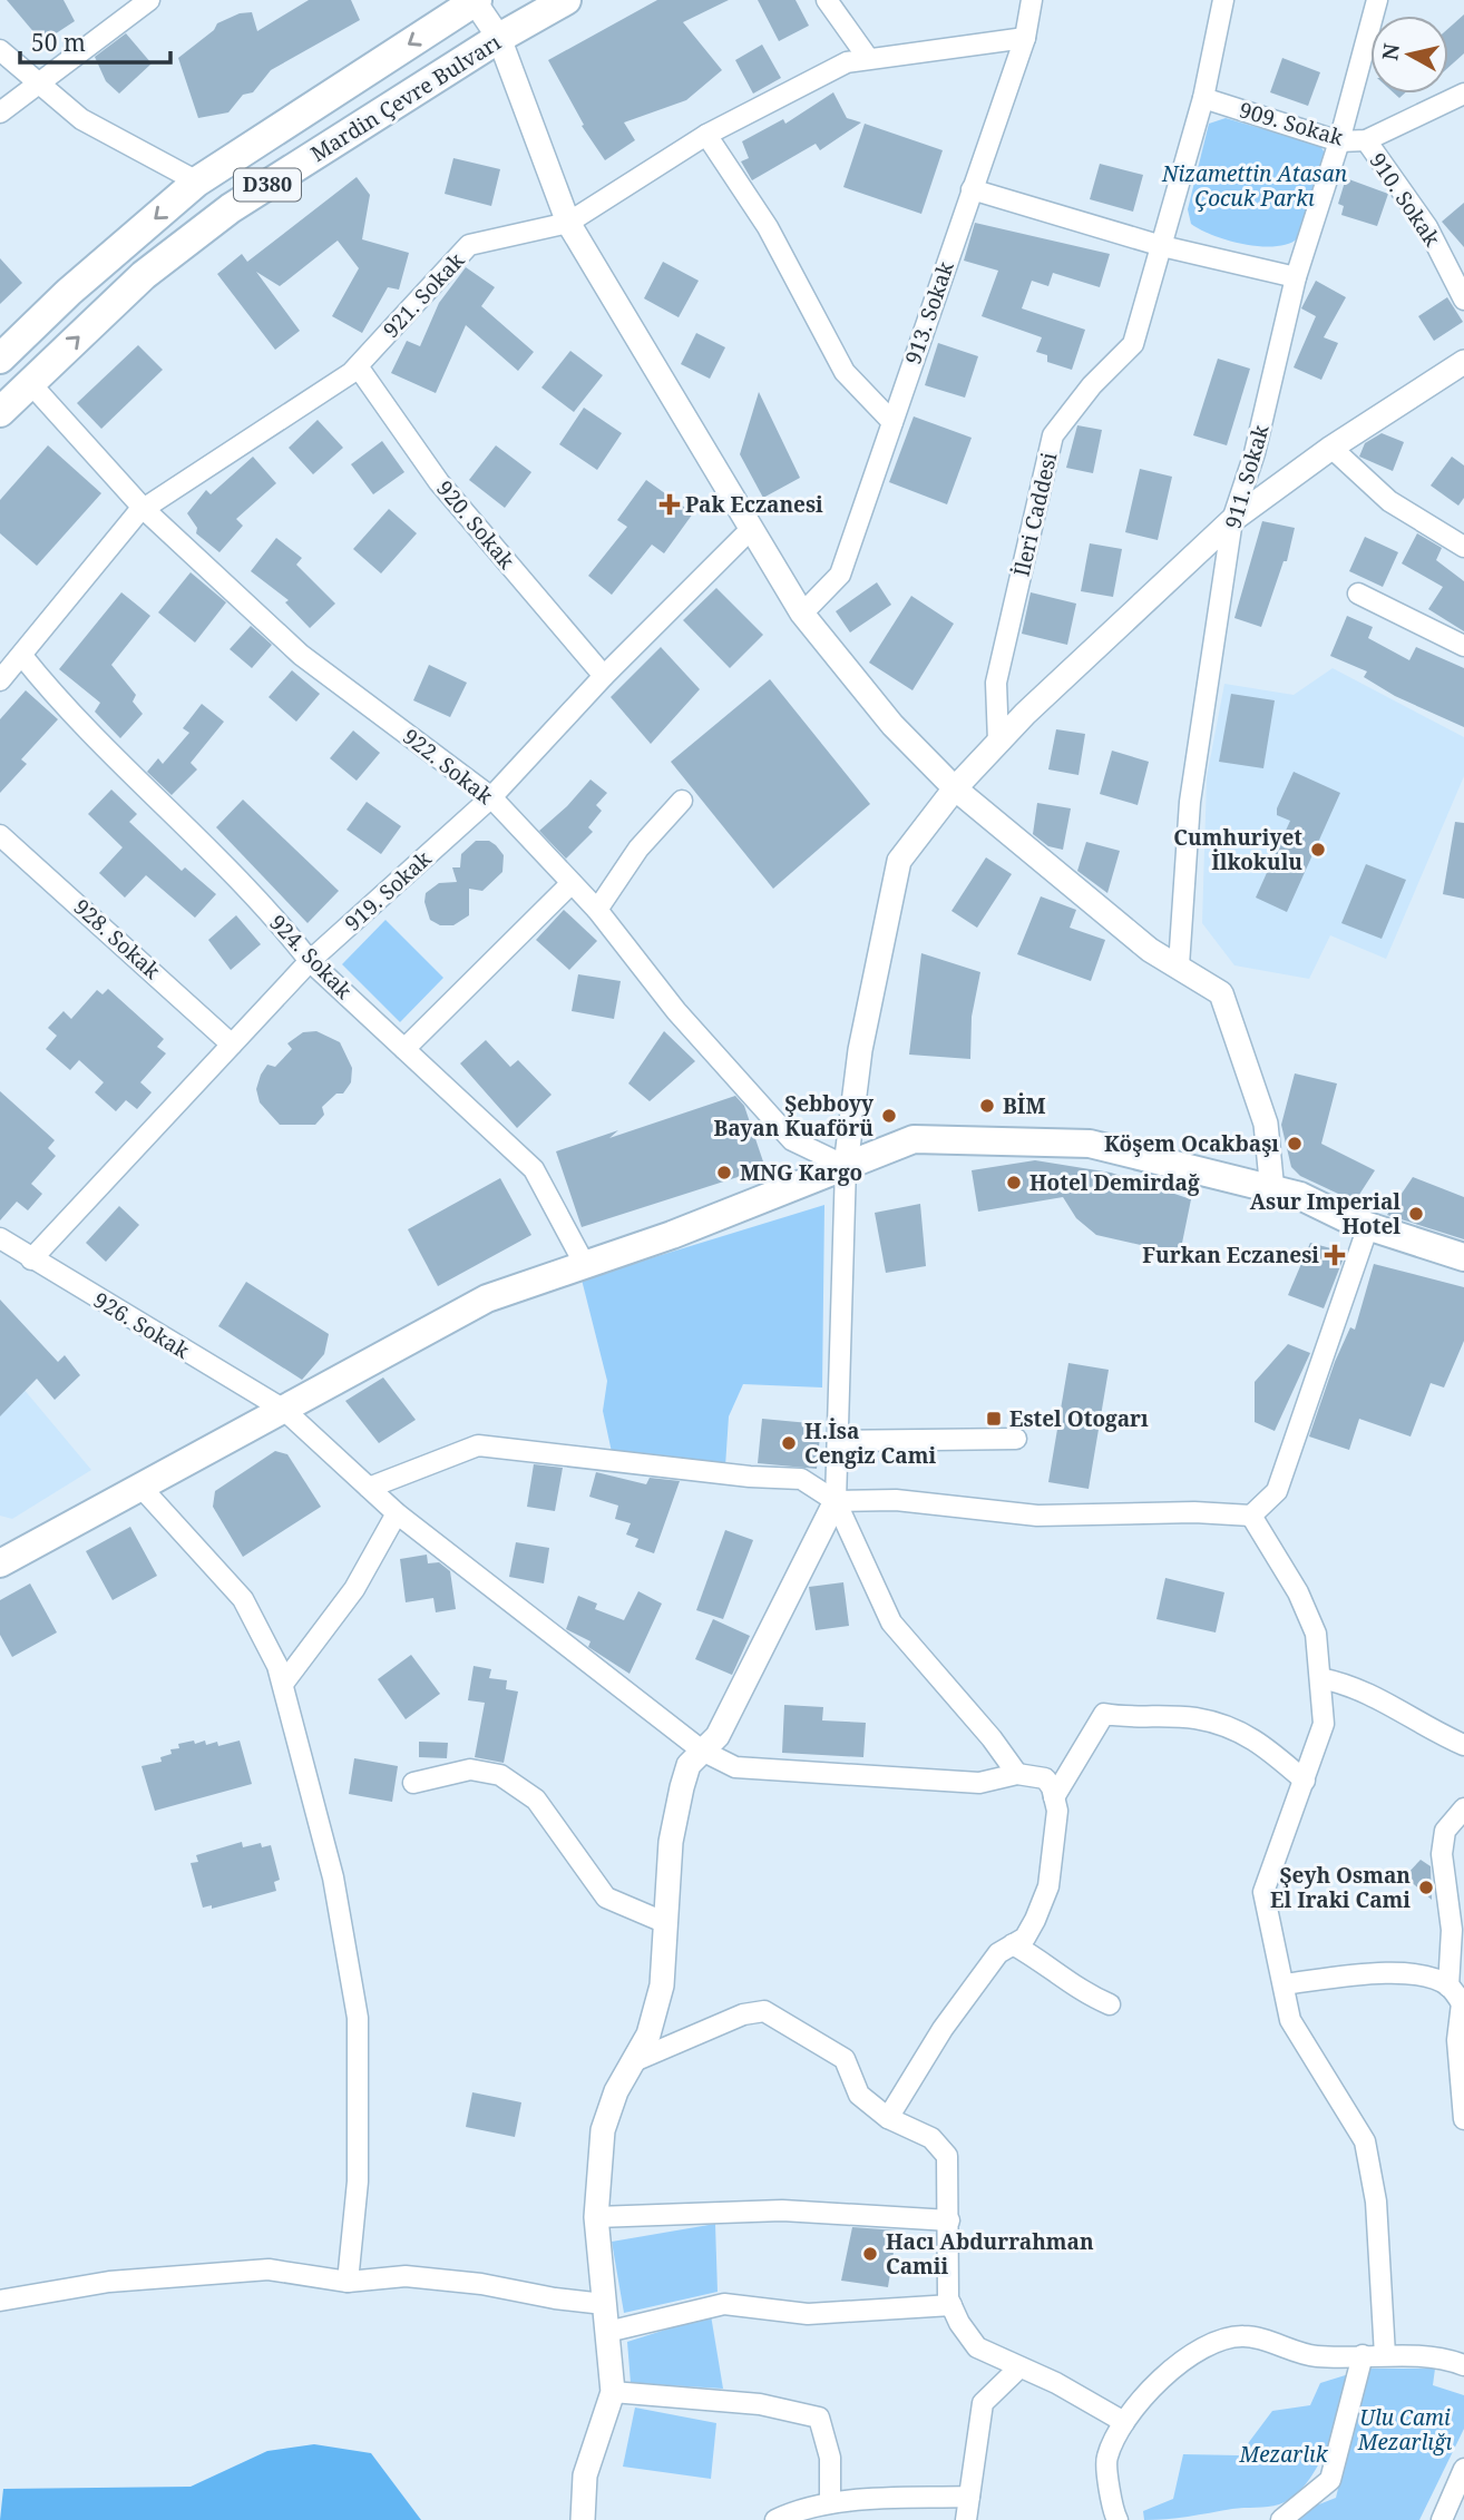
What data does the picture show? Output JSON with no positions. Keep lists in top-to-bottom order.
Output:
{
  "streets": {
    "main road": ["Mardin Çevre Bulvarı", "D380"],
    "street": [
      "909. Sokak",
      "910. Sokak",
      "921. Sokak",
      "913. Sokak",
      "911. Sokak",
      "İleri Caddesi",
      "920. Sokak",
      "922. Sokak",
      "919. Sokak",
      "928. Sokak",
      "924. Sokak",
      "926. Sokak"
    ]
  },
  "crossings": [
    ["Mardin Çevre Bulvarı", "922. Sokak"],
    ["909. Sokak", "910. Sokak"],
    ["909. Sokak", "911. Sokak"],
    ["909. Sokak", "İleri Caddesi"],
    ["921. Sokak", "913. Sokak"],
    ["921. Sokak", "920. Sokak"],
    ["921. Sokak", "922. Sokak"],
    ["921. Sokak", "924. Sokak"],
    ["920. Sokak", "919. Sokak"],
    ["922. Sokak", "919. Sokak"],
    ["919. Sokak", "928. Sokak"],
    ["919. Sokak", "924. Sokak"],
    ["919. Sokak", "926. Sokak"]
  ],
  "parks": ["Nizamettin Atasan Çocuk Parkı", "Ulu Cami Mezarlığı", "Mezarlık"],
  "places": {
    "health": ["Pak Eczanesi", "Furkan Eczanesi"],
    "other": [
      "Cumhuriyet İlkokulu",
      "BİM",
      "Şebboyy Bayan Kuaförü",
      "Köşem Ocakbaşı",
      "MNG Kargo",
      "Hotel Demirdağ",
      "Asur Imperial Hotel",
      "H.İsa Cengiz Cami",
      "Şeyh Osman El Iraki Cami",
      "Hacı Abdurrahman Camii"
    ],
    "transit": ["Estel Otogarı"]
  },
  "scale_bar": "50 m",
  "north": "left"
}
